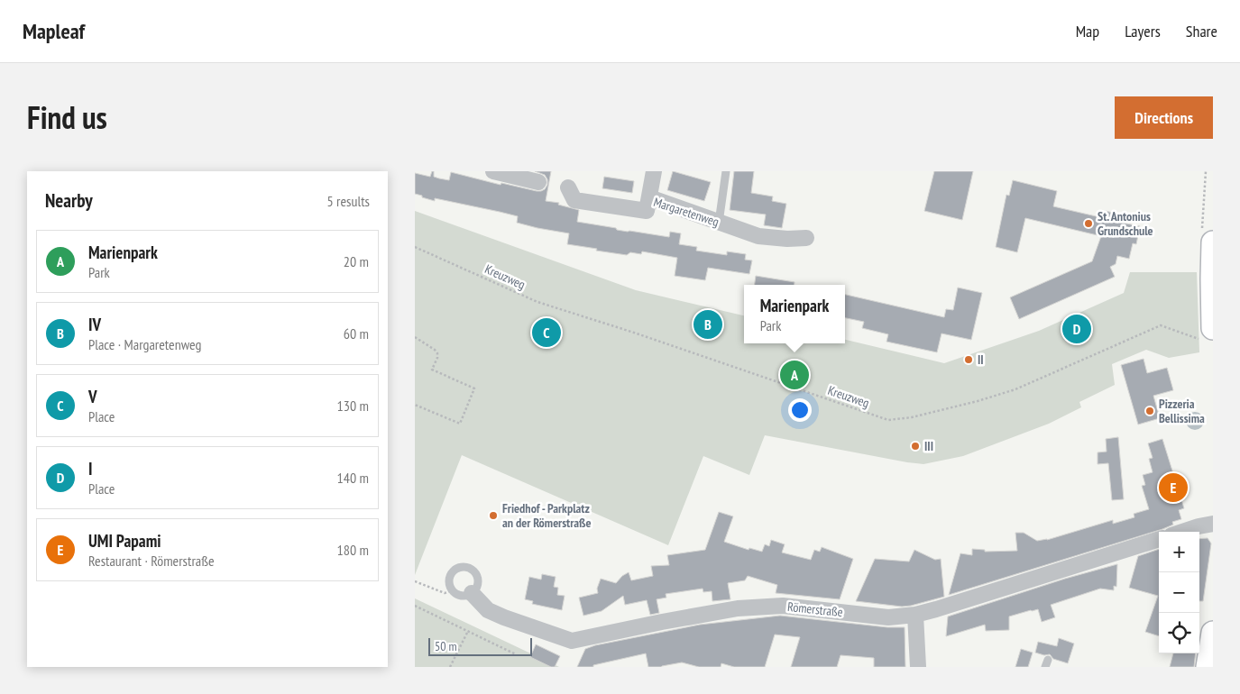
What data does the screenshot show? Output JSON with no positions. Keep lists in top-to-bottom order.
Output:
{
  "streets": {
    "street": ["Margaretenweg", "Römerstraße"],
    "path": ["Kreuzweg"]
  },
  "places": [
    "St. Antonius Grundschule",
    "II",
    "Pizzeria Bellissima",
    "III",
    "Friedhof - Parkplatz an der Römerstraße"
  ],
  "scale_bar": "50 m",
  "page": {
    "header": "Mapleaf",
    "nav": ["Map", "Layers", "Share"],
    "title": "Find us",
    "buttons": "Directions",
    "heading": ["Nearby", "5 results"],
    "list": [
      {
        "mark": "A",
        "name": "Marienpark",
        "note": "Park",
        "value": "20 m"
      },
      {
        "mark": "B",
        "name": "IV",
        "note": "Place · Margaretenweg",
        "value": "60 m"
      },
      {
        "mark": "C",
        "name": "V",
        "note": "Place",
        "value": "130 m"
      },
      {
        "mark": "D",
        "name": "I",
        "note": "Place",
        "value": "140 m"
      },
      {
        "mark": "E",
        "name": "UMI Papami",
        "note": "Restaurant · Römerstraße",
        "value": "180 m"
      }
    ],
    "popup": ["Marienpark", "Park"],
    "pins": [
      "B",
      "D",
      "C",
      "A",
      "E"
    ],
    "map_buttons": ["+", "−"],
    "scale": "50 m"
  }
}
